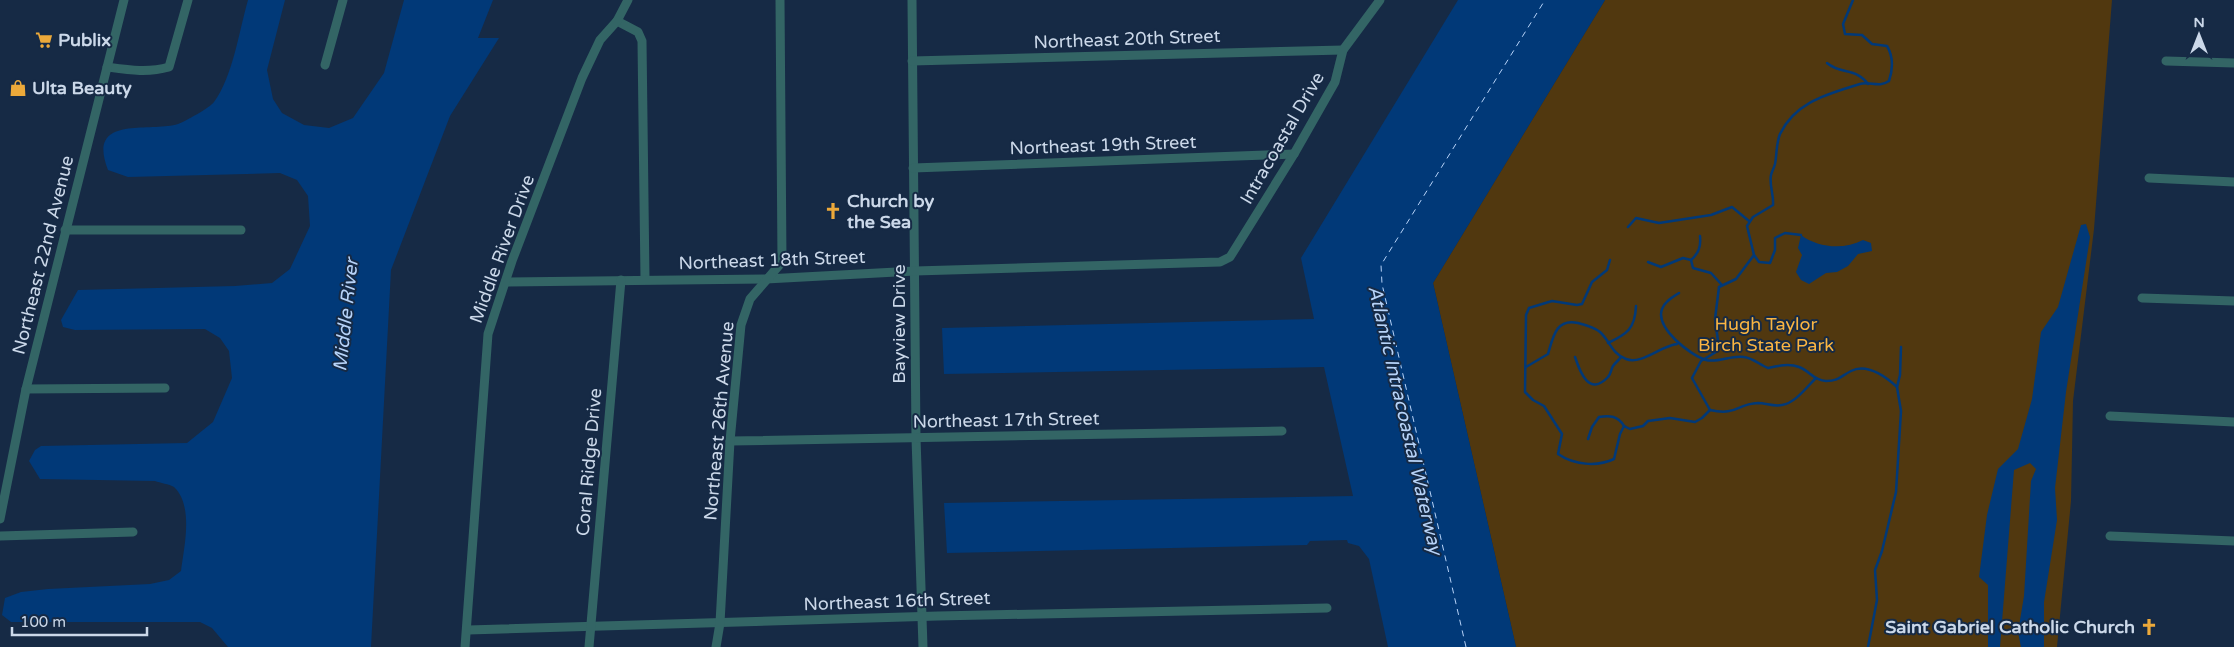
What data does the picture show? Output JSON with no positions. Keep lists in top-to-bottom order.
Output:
{
  "streets": {
    "street": [
      "Northeast 20th Street",
      "Intracoastal Drive",
      "Northeast 19th Street",
      "Middle River Drive",
      "Northeast 22nd Avenue",
      "Northeast 18th Street",
      "Bayview Drive",
      "Northeast 17th Street",
      "Northeast 26th Avenue",
      "Coral Ridge Drive",
      "Northeast 16th Street"
    ]
  },
  "crossings": [
    ["Northeast 20th Street", "Intracoastal Drive"],
    ["Northeast 20th Street", "Bayview Drive"],
    ["Intracoastal Drive", "Northeast 19th Street"],
    ["Intracoastal Drive", "Northeast 18th Street"],
    ["Northeast 19th Street", "Bayview Drive"],
    ["Middle River Drive", "Northeast 18th Street"],
    ["Middle River Drive", "Northeast 16th Street"],
    ["Northeast 18th Street", "Bayview Drive"],
    ["Northeast 18th Street", "Northeast 26th Avenue"],
    ["Northeast 18th Street", "Coral Ridge Drive"],
    ["Bayview Drive", "Northeast 17th Street"],
    ["Bayview Drive", "Northeast 16th Street"],
    ["Northeast 17th Street", "Northeast 26th Avenue"],
    ["Northeast 26th Avenue", "Northeast 16th Street"],
    ["Coral Ridge Drive", "Northeast 16th Street"]
  ],
  "water": ["Middle River", "Atlantic Intracoastal Waterway"],
  "parks": ["Hugh Taylor Birch State Park"],
  "places": {
    "supermarket": ["Publix"],
    "shop": ["Ulta Beauty"],
    "church": ["Church by the Sea", "Saint Gabriel Catholic Church"]
  },
  "scale_bar": "100 m",
  "north": "top"
}
